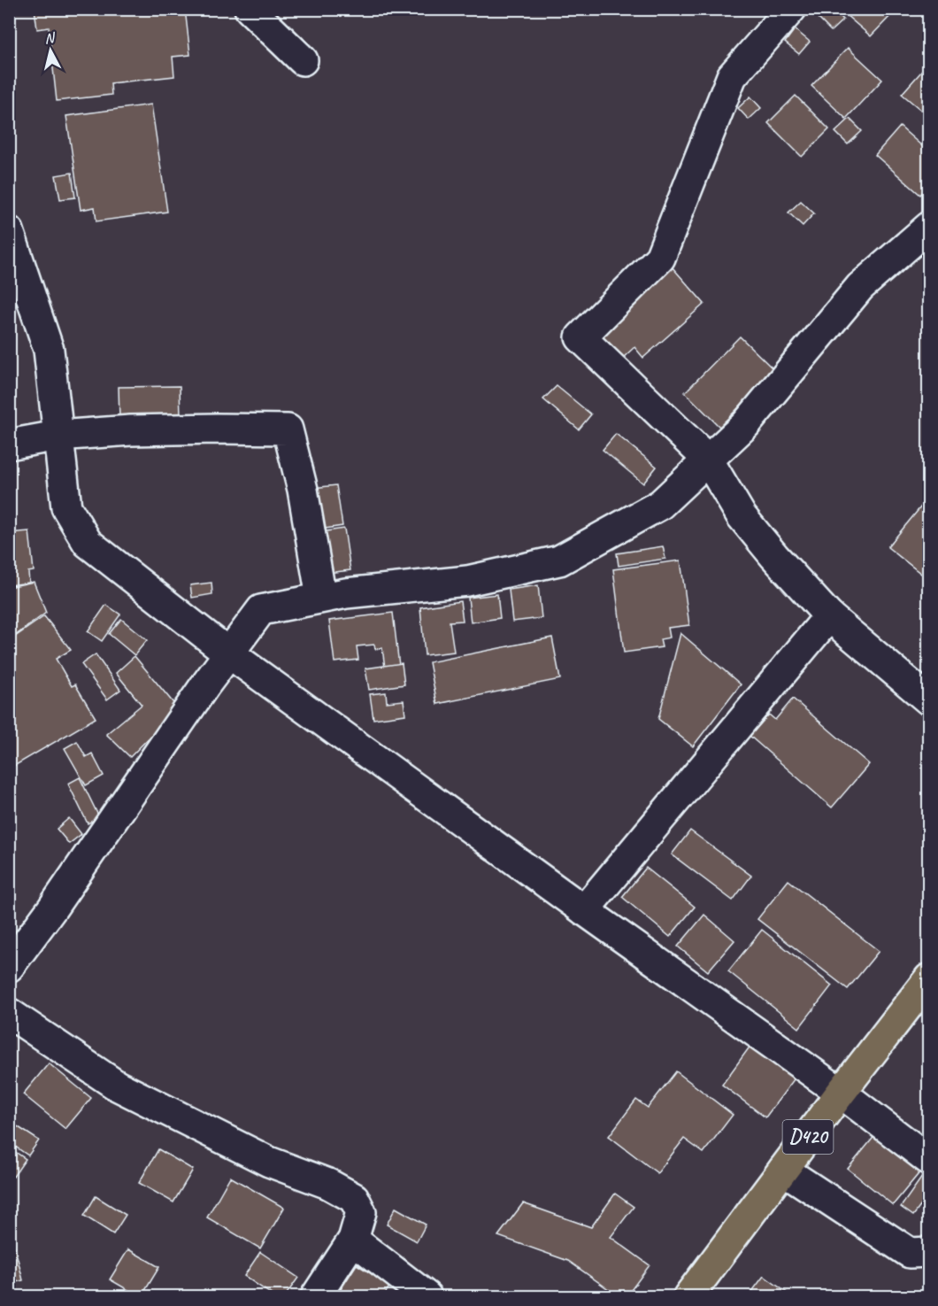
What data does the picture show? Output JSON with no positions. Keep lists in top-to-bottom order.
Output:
{
  "streets": {
    "main road": ["D420"]
  },
  "north": "top"
}
